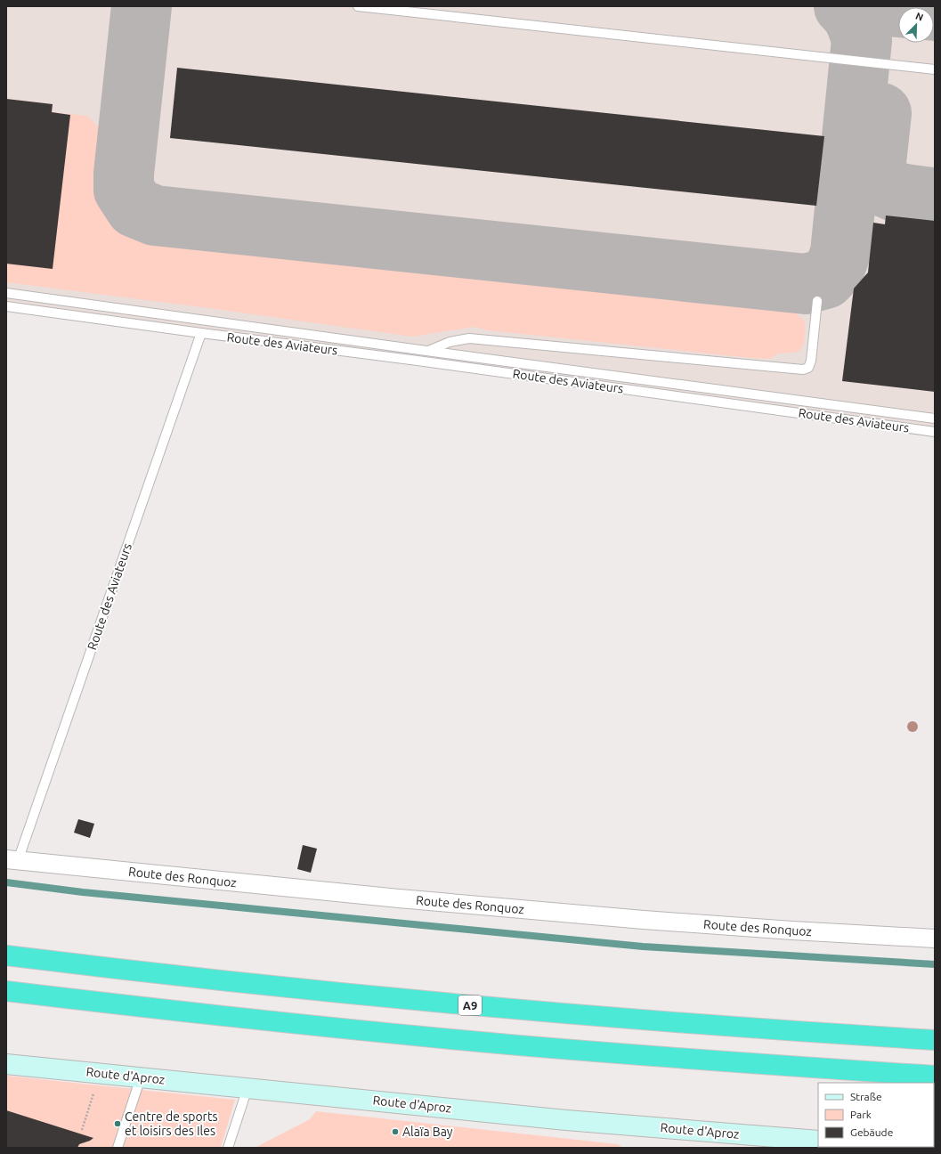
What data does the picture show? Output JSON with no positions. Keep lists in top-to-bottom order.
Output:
{
  "streets": {
    "highway": ["A9"],
    "street": ["Route des Ronquoz", "Route d'Aproz"],
    "lane": ["Route des Aviateurs"]
  },
  "crossings": [
    ["Route des Aviateurs", "Route des Ronquoz"]
  ],
  "places": ["Centre de sports et loisirs des Iles", "Alaïa Bay"],
  "legend": ["Straße", "Park", "Gebäude"],
  "north": "top right"
}
